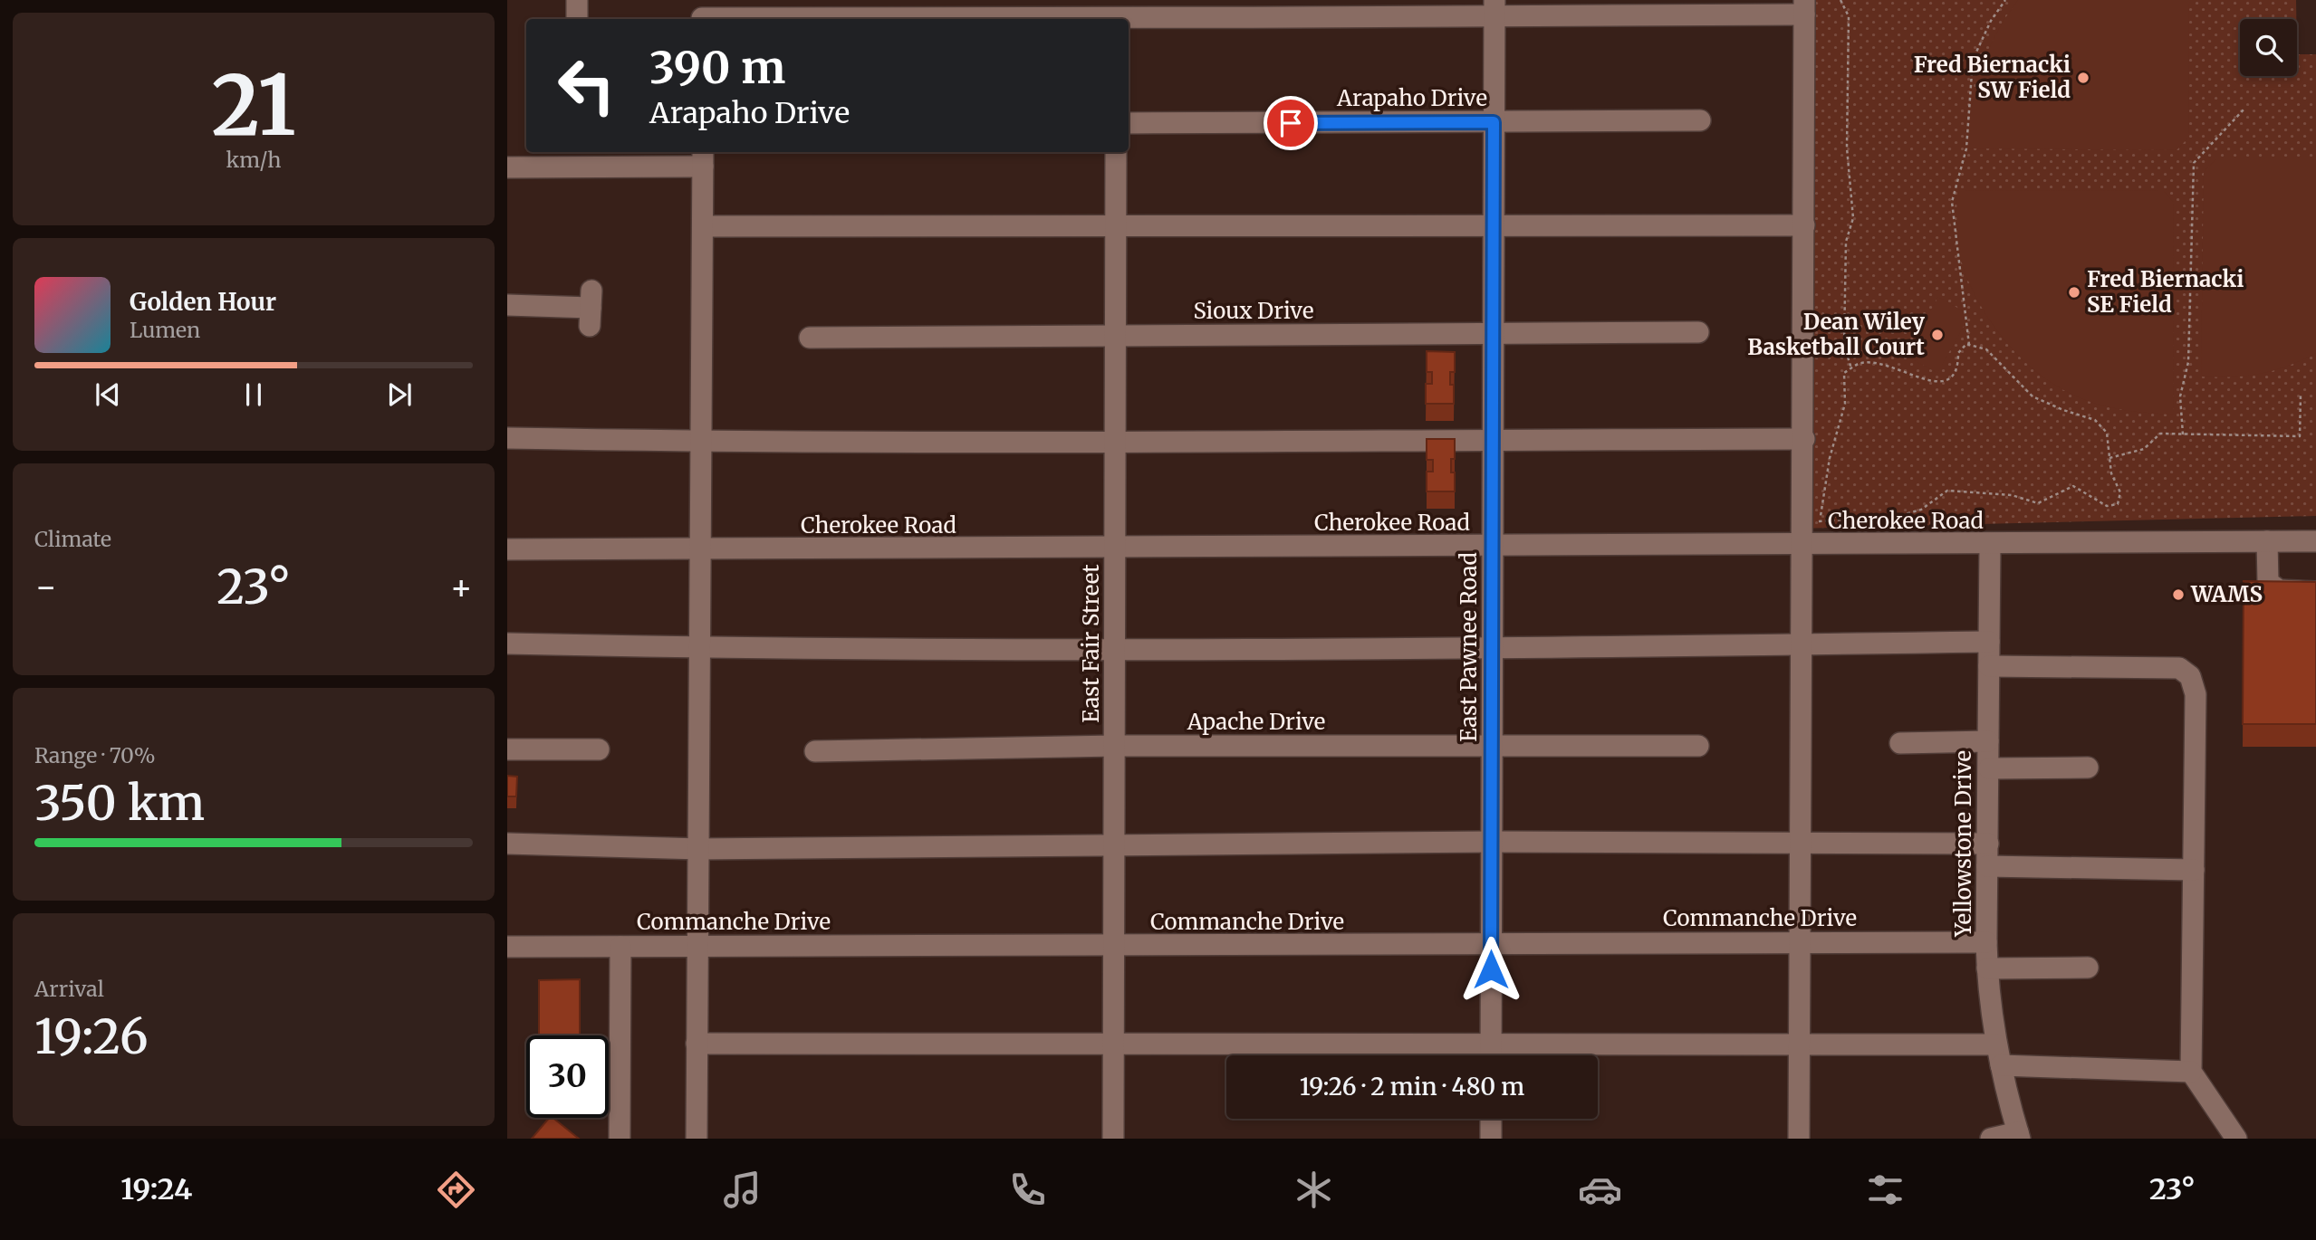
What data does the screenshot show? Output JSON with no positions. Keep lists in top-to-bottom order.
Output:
{
  "streets": {
    "street": [
      "Arapaho Drive",
      "Sioux Drive",
      "Cherokee Road",
      "East Fair Street",
      "East Pawnee Road",
      "Apache Drive",
      "Yellowstone Drive",
      "Commanche Drive"
    ]
  },
  "crossings": [
    ["Arapaho Drive", "East Pawnee Road"],
    ["Sioux Drive", "East Fair Street"],
    ["Sioux Drive", "East Pawnee Road"],
    ["Cherokee Road", "East Fair Street"],
    ["Cherokee Road", "East Pawnee Road"],
    ["Cherokee Road", "Yellowstone Drive"],
    ["East Fair Street", "Apache Drive"],
    ["East Fair Street", "Commanche Drive"],
    ["East Pawnee Road", "Apache Drive"],
    ["East Pawnee Road", "Commanche Drive"],
    ["Yellowstone Drive", "Commanche Drive"]
  ],
  "places": [
    "Fred Biernacki SW Field",
    "Fred Biernacki SE Field",
    "Dean Wiley Basketball Court",
    "WAMS"
  ],
  "page": {
    "tile": [
      ["21", "km/h"],
      "Climate",
      ["Range · 70%", "350 km"],
      ["Arrival", "19:26"]
    ],
    "turn": ["390 m", "Arapaho Drive"],
    "song": ["Golden Hour", "Lumen"],
    "heat": ["−", "23°", "+"],
    "limit": "30",
    "trip": "19:26 · 2 min · 480 m",
    "tabs": ["19:24", "23°"]
  }
}
